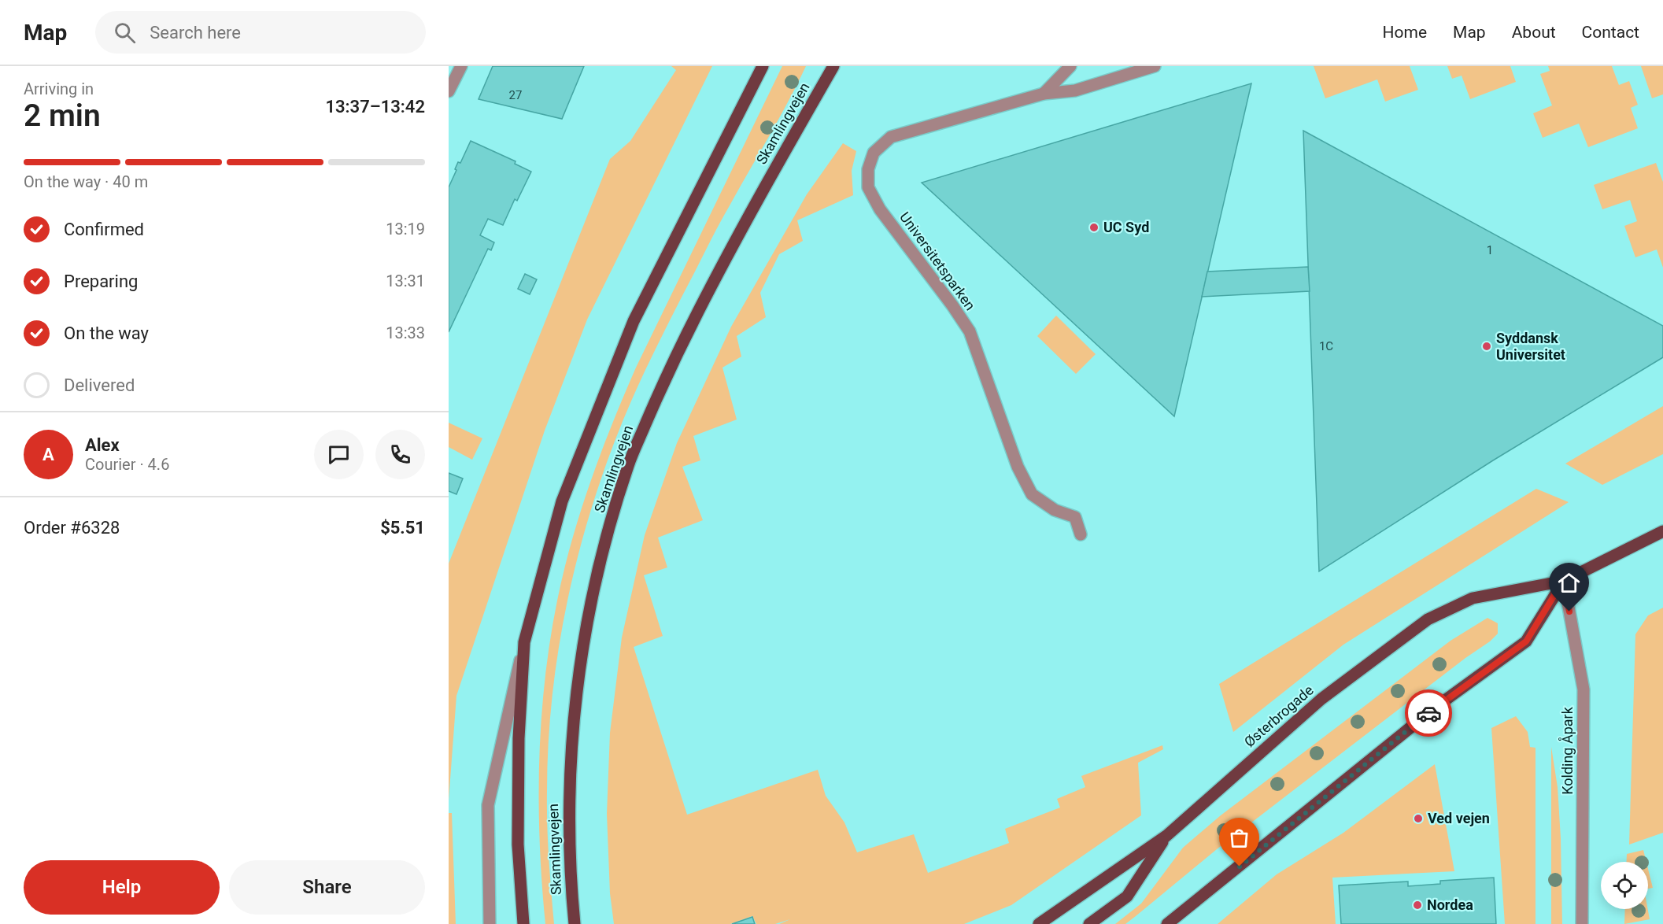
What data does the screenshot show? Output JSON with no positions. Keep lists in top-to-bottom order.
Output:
{
  "streets": {
    "main road": ["Skamlingvejen", "Østerbrogade"],
    "street": ["Universitetsparken", "Kolding Åpark"]
  },
  "crossings": [
    ["Østerbrogade", "Kolding Åpark"]
  ],
  "places": [
    "UC Syd",
    "Syddansk Universitet",
    "Ved vejen",
    "Nordea"
  ],
  "house_numbers": ["27", "1", "1C"],
  "page": {
    "header": "Map",
    "search": "Search here",
    "nav": [
      "Home",
      "Map",
      "About",
      "Contact"
    ],
    "heading": ["2 min", "Arriving in", "13:37–13:42"],
    "panel": [
      "Alex",
      "Courier · 4.6",
      "Order #6328",
      "$5.51"
    ],
    "bar": "On the way · 40 m",
    "list": [
      ["Confirmed", "13:19"],
      ["Preparing", "13:31"],
      ["On the way", "13:33"],
      "Delivered"
    ],
    "round": "A",
    "buttons": ["Help", "Share"]
  }
}
